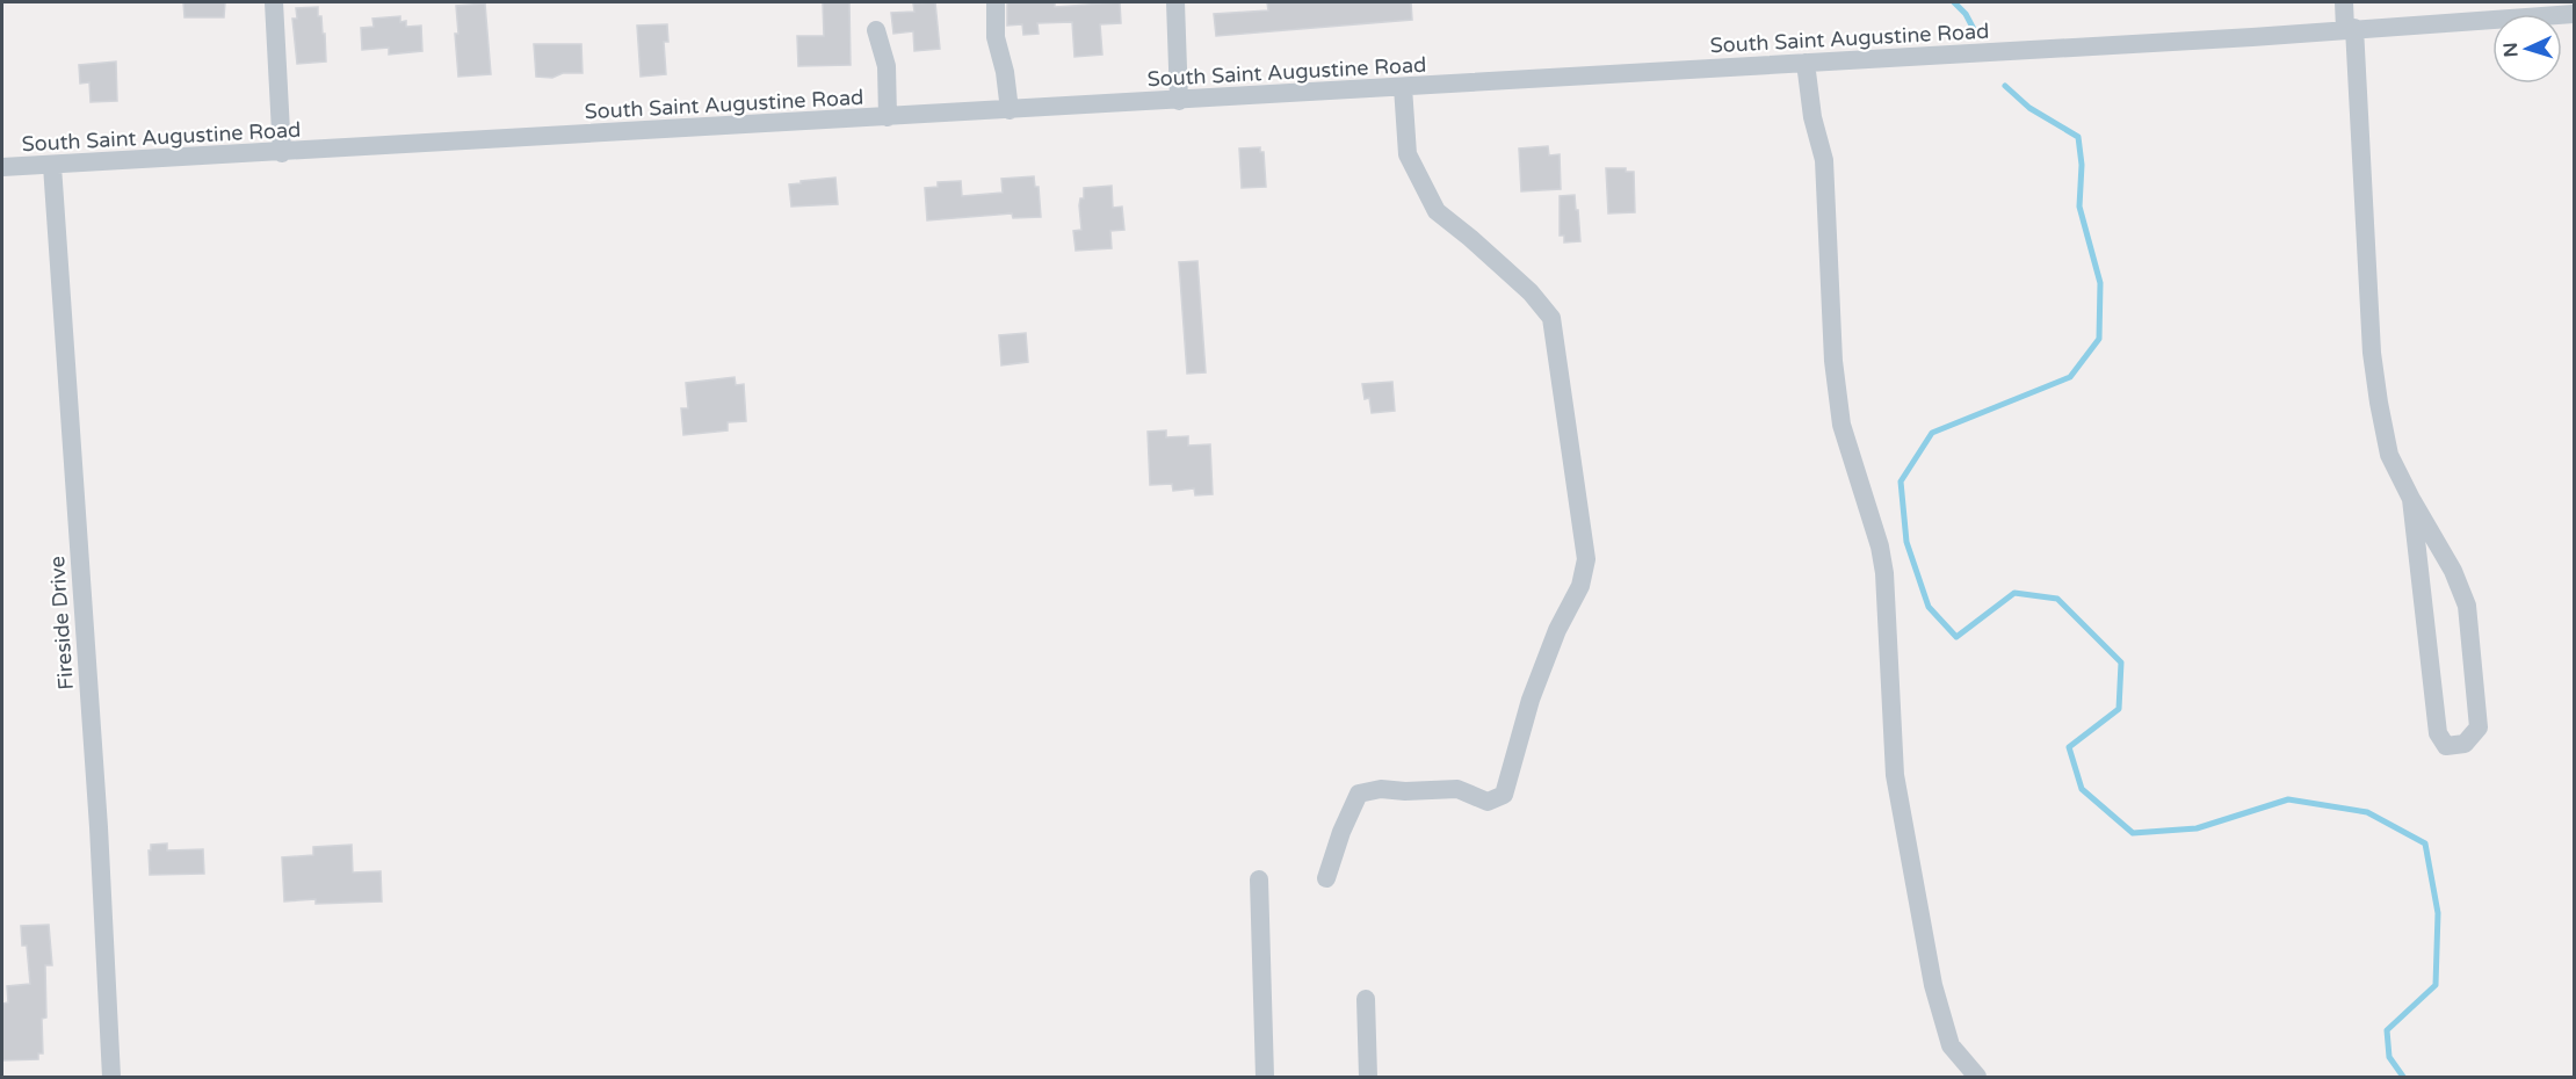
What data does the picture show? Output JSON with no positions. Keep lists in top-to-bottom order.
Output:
{
  "streets": {
    "street": ["South Saint Augustine Road", "Fireside Drive"]
  },
  "crossings": [
    ["South Saint Augustine Road", "Fireside Drive"]
  ],
  "north": "left"
}
